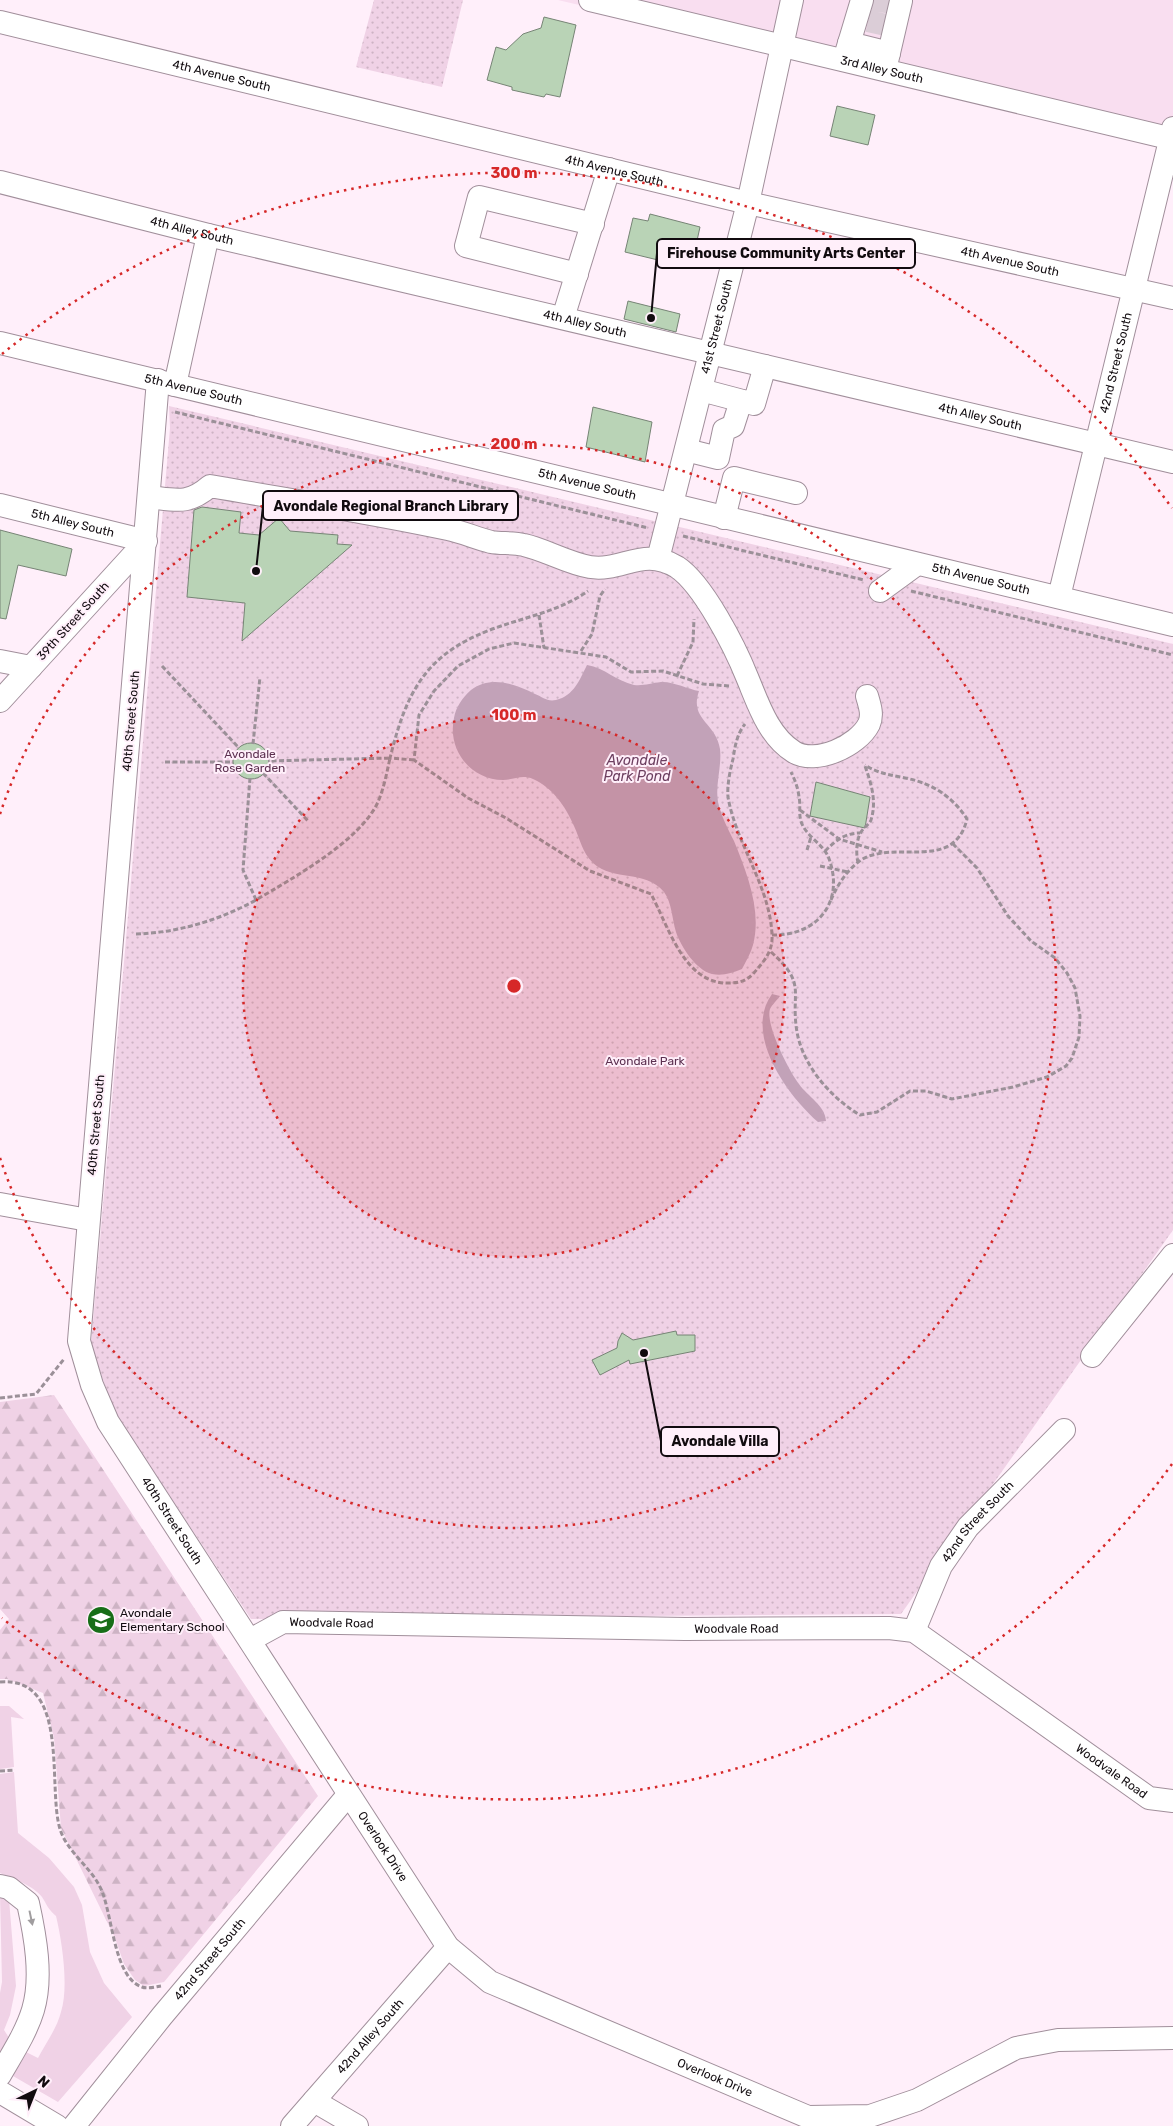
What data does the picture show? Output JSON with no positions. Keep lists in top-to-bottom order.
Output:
{
  "streets": {
    "street": [
      "3rd Alley South",
      "4th Avenue South",
      "4th Alley South",
      "41st Street South",
      "42nd Street South",
      "5th Avenue South",
      "5th Alley South",
      "39th Street South",
      "40th Street South",
      "Woodvale Road",
      "Overlook Drive",
      "42nd Alley South"
    ]
  },
  "crossings": [
    ["3rd Alley South", "41st Street South"],
    ["3rd Alley South", "42nd Street South"],
    ["4th Avenue South", "41st Street South"],
    ["4th Avenue South", "42nd Street South"],
    ["4th Alley South", "41st Street South"],
    ["4th Alley South", "42nd Street South"],
    ["4th Alley South", "40th Street South"],
    ["41st Street South", "5th Avenue South"],
    ["42nd Street South", "5th Avenue South"],
    ["42nd Street South", "40th Street South"],
    ["42nd Street South", "Woodvale Road"],
    ["42nd Street South", "Overlook Drive"],
    ["5th Avenue South", "40th Street South"],
    ["5th Alley South", "39th Street South"],
    ["5th Alley South", "40th Street South"],
    ["39th Street South", "40th Street South"],
    ["40th Street South", "Woodvale Road"],
    ["40th Street South", "Overlook Drive"],
    ["Overlook Drive", "42nd Alley South"]
  ],
  "water": ["Avondale Park Pond"],
  "parks": ["Avondale Rose Garden", "Avondale Park"],
  "places": {
    "other": ["Firehouse Community Arts Center", "Avondale Regional Branch Library", "Avondale Villa"],
    "school or university": ["Avondale Elementary School"]
  },
  "north": "top right",
  "rings": ["300 m", "200 m", "100 m"]
}
